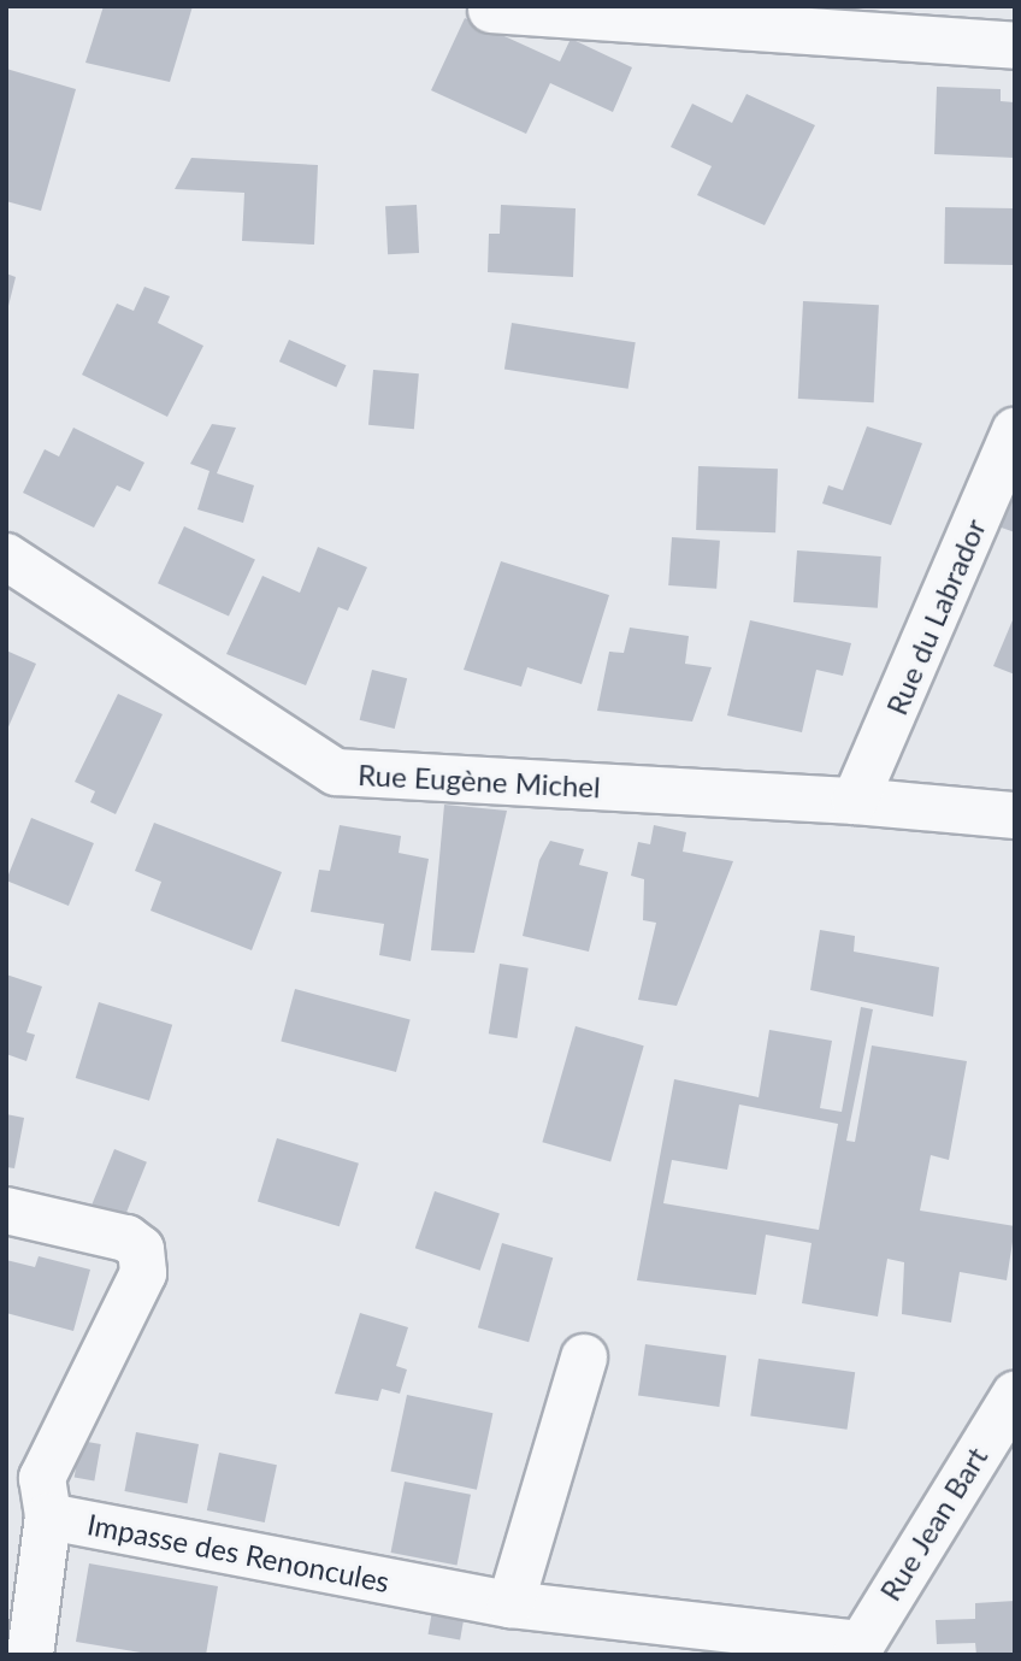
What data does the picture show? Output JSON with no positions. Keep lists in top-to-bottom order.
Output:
{
  "streets": {
    "street": [
      "Rue du Labrador",
      "Rue Eugène Michel",
      "Rue Jean Bart",
      "Impasse des Renoncules"
    ]
  },
  "crossings": [
    ["Rue du Labrador", "Rue Eugène Michel"],
    ["Rue Jean Bart", "Impasse des Renoncules"]
  ]
}
